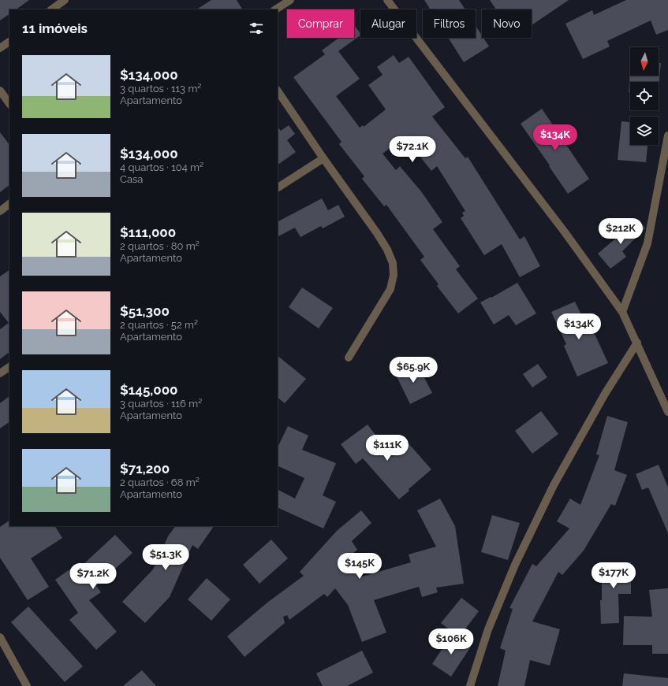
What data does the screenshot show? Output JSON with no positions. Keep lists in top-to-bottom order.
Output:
{
  "north": "bottom",
  "page": {
    "chip": [
      "Comprar",
      "Alugar",
      "Filtros",
      "Novo"
    ],
    "heading": "11 imóveis",
    "list": [
      {
        "name": "$134,000",
        "note": "3 quartos · 113 m² · Apartamento"
      },
      {
        "name": "$134,000",
        "note": "4 quartos · 104 m² · Casa"
      },
      {
        "name": "$111,000",
        "note": "2 quartos · 80 m² · Apartamento"
      },
      {
        "name": "$51,300",
        "note": "2 quartos · 52 m² · Apartamento"
      },
      {
        "name": "$145,000",
        "note": "3 quartos · 116 m² · Apartamento"
      },
      {
        "name": "$71,200",
        "note": "2 quartos · 68 m² · Apartamento"
      }
    ],
    "price": [
      "$134K",
      "$72.1K",
      "$212K",
      "$134K",
      "$65.9K",
      "$111K",
      "$51.3K",
      "$145K",
      "$177K",
      "$71.2K",
      "$106K"
    ]
  }
}
